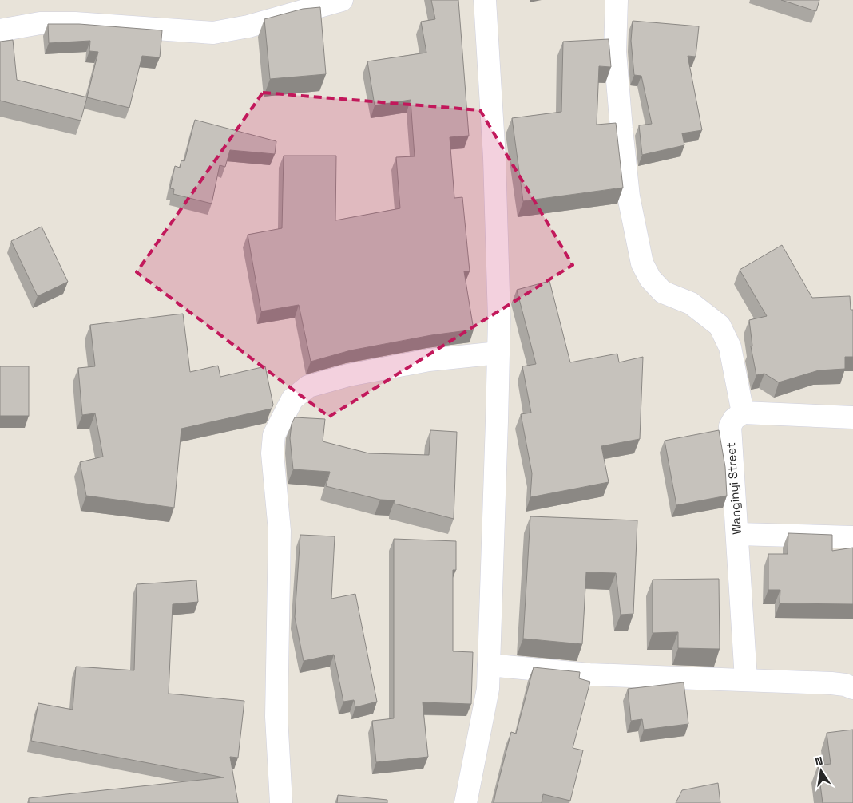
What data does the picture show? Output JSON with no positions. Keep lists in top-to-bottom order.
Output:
{
  "streets": {
    "street": ["Wanginyi Street"]
  },
  "north": "top"
}
